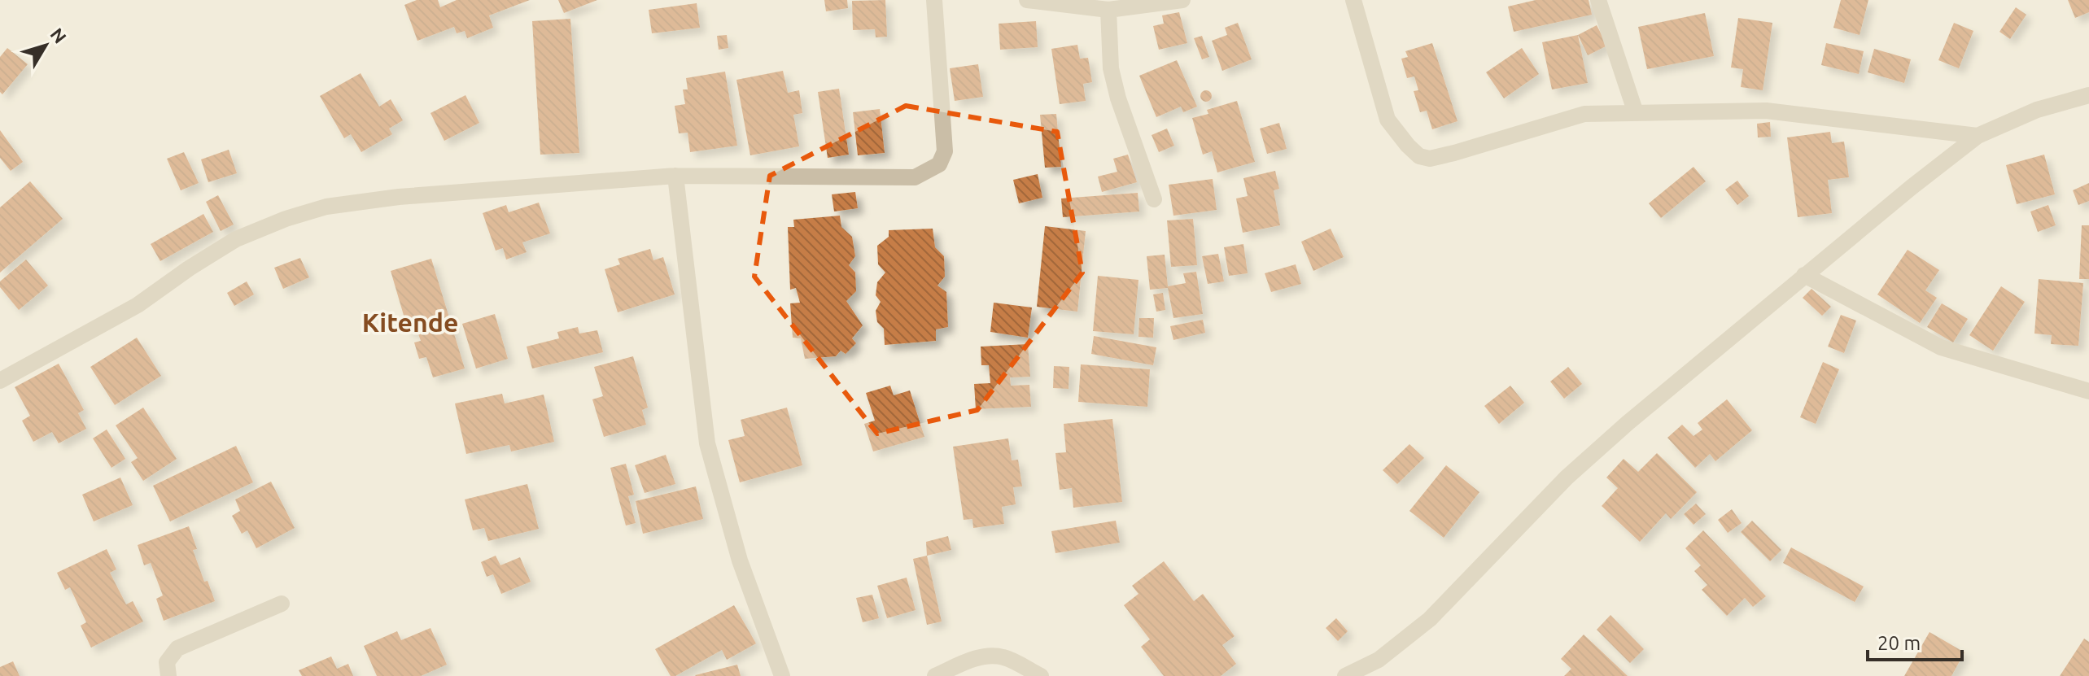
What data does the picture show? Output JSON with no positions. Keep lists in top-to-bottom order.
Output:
{
  "districts": ["Kitende"],
  "scale_bar": "20 m",
  "north": "top right"
}
